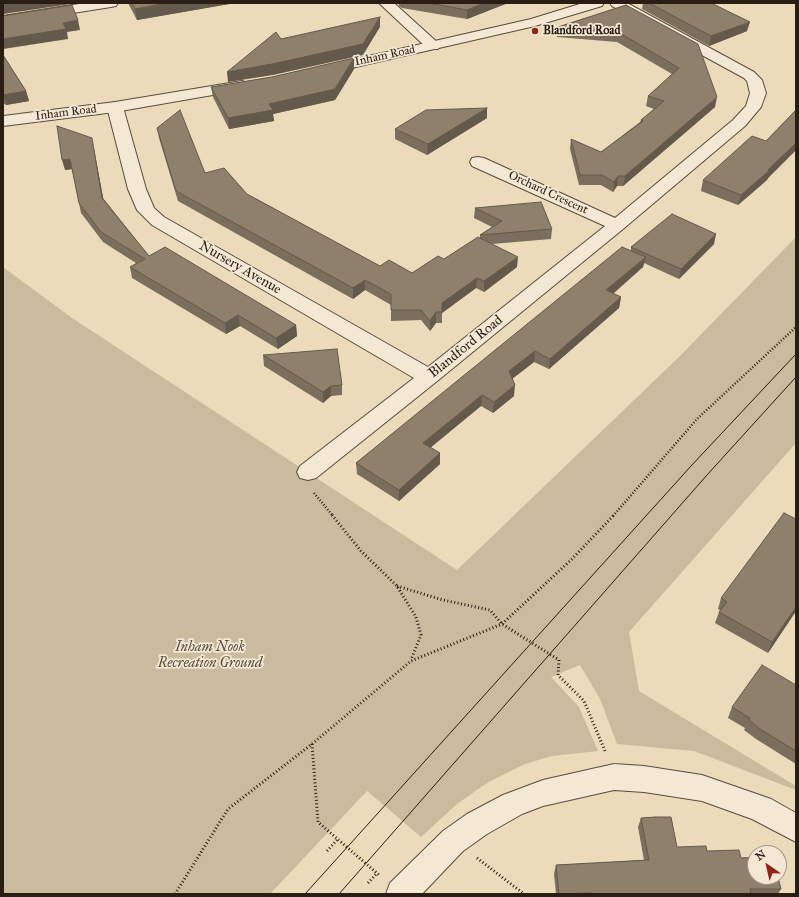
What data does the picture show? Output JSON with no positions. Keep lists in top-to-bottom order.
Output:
{
  "streets": {
    "street": [
      "Inham Road",
      "Orchard Crescent",
      "Nursery Avenue",
      "Blandford Road"
    ]
  },
  "crossings": [
    ["Inham Road", "Nursery Avenue"],
    ["Orchard Crescent", "Blandford Road"],
    ["Nursery Avenue", "Blandford Road"]
  ],
  "parks": ["Inham Nook Recreation Ground"],
  "places": ["Blandford Road"],
  "north": "top left"
}
